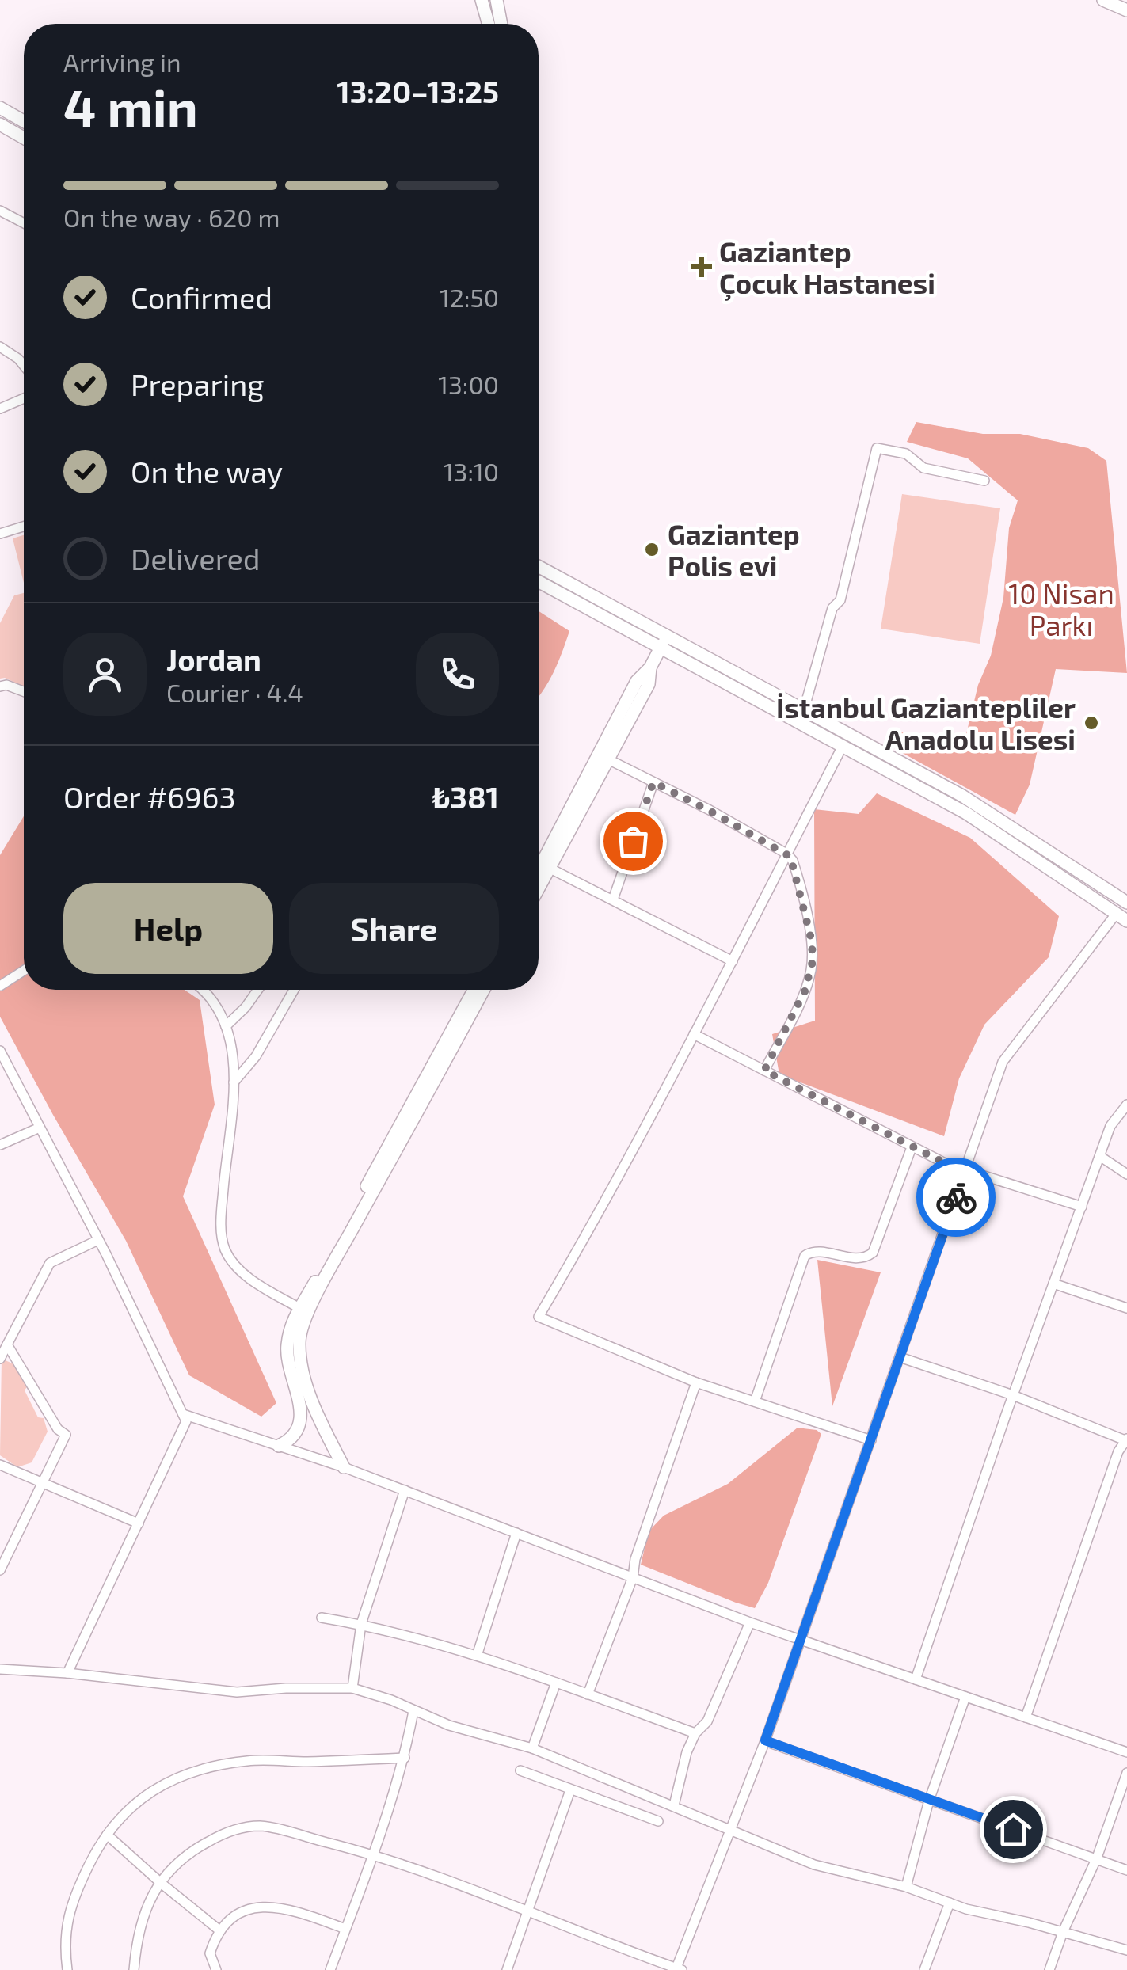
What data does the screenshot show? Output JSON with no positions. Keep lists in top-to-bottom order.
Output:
{
  "parks": ["10 Nisan Parkı"],
  "places": {
    "health": ["Gaziantep Çocuk Hastanesi"],
    "other": ["Gaziantep Polis evi", "İstanbul Gaziantepliler Anadolu Lisesi"]
  },
  "page": {
    "heading": ["4 min", "Arriving in", "13:20–13:25"],
    "panel": [
      "Jordan",
      "Courier · 4.4",
      "Order #6963",
      "₺381"
    ],
    "bar": "On the way · 620 m",
    "list": [
      ["Confirmed", "12:50"],
      ["Preparing", "13:00"],
      ["On the way", "13:10"],
      "Delivered"
    ],
    "buttons": ["Help", "Share"]
  }
}
